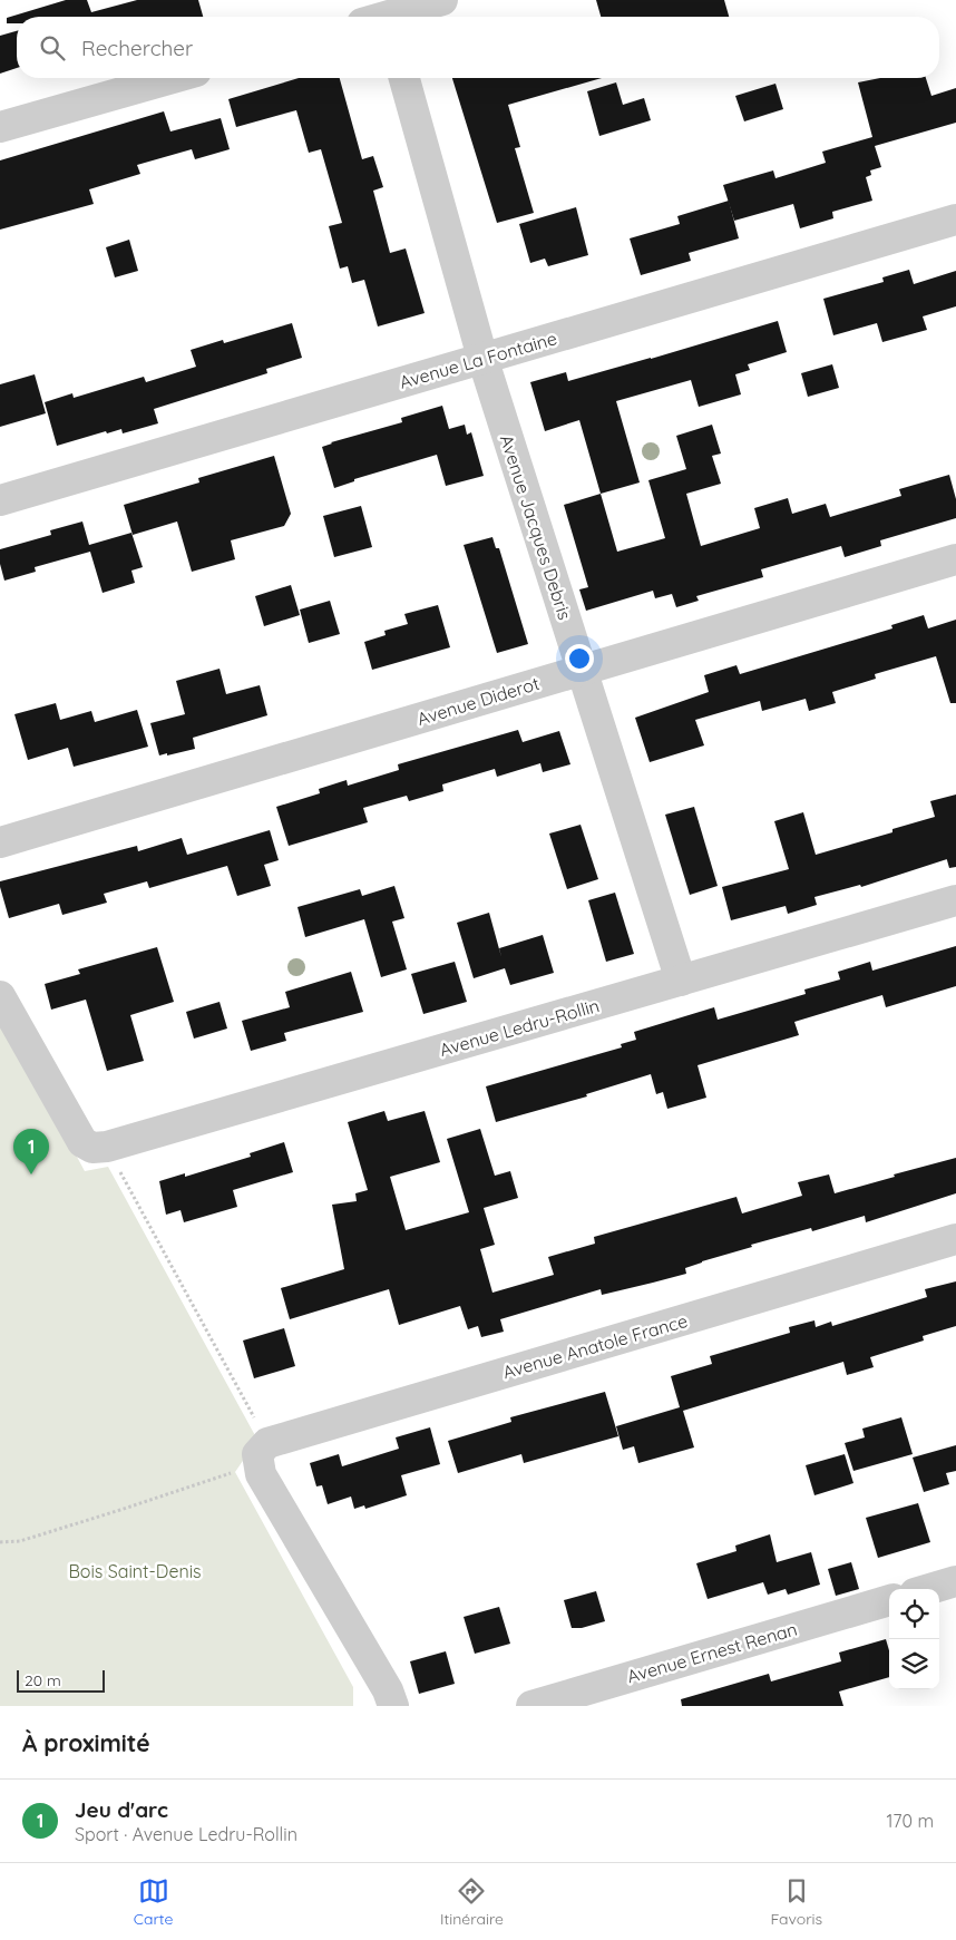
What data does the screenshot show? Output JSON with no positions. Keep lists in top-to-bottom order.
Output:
{
  "streets": {
    "street": [
      "Avenue La Fontaine",
      "Avenue Jacques Debris",
      "Avenue Diderot",
      "Avenue Ledru-Rollin",
      "Avenue Anatole France",
      "Avenue Ernest Renan"
    ]
  },
  "crossings": [
    ["Avenue La Fontaine", "Avenue Jacques Debris"],
    ["Avenue Jacques Debris", "Avenue Diderot"],
    ["Avenue Jacques Debris", "Avenue Ledru-Rollin"]
  ],
  "parks": ["Bois Saint-Denis"],
  "scale_bar": "20 m",
  "page": {
    "search": "Rechercher",
    "pins": "1",
    "scale": "20 m",
    "heading": "À proximité",
    "list": [
      {
        "mark": "1",
        "name": "Jeu d'arc",
        "note": "Sport · Avenue Ledru-Rollin",
        "value": "170 m"
      }
    ],
    "nav": ["Carte", "Itinéraire", "Favoris"]
  }
}
